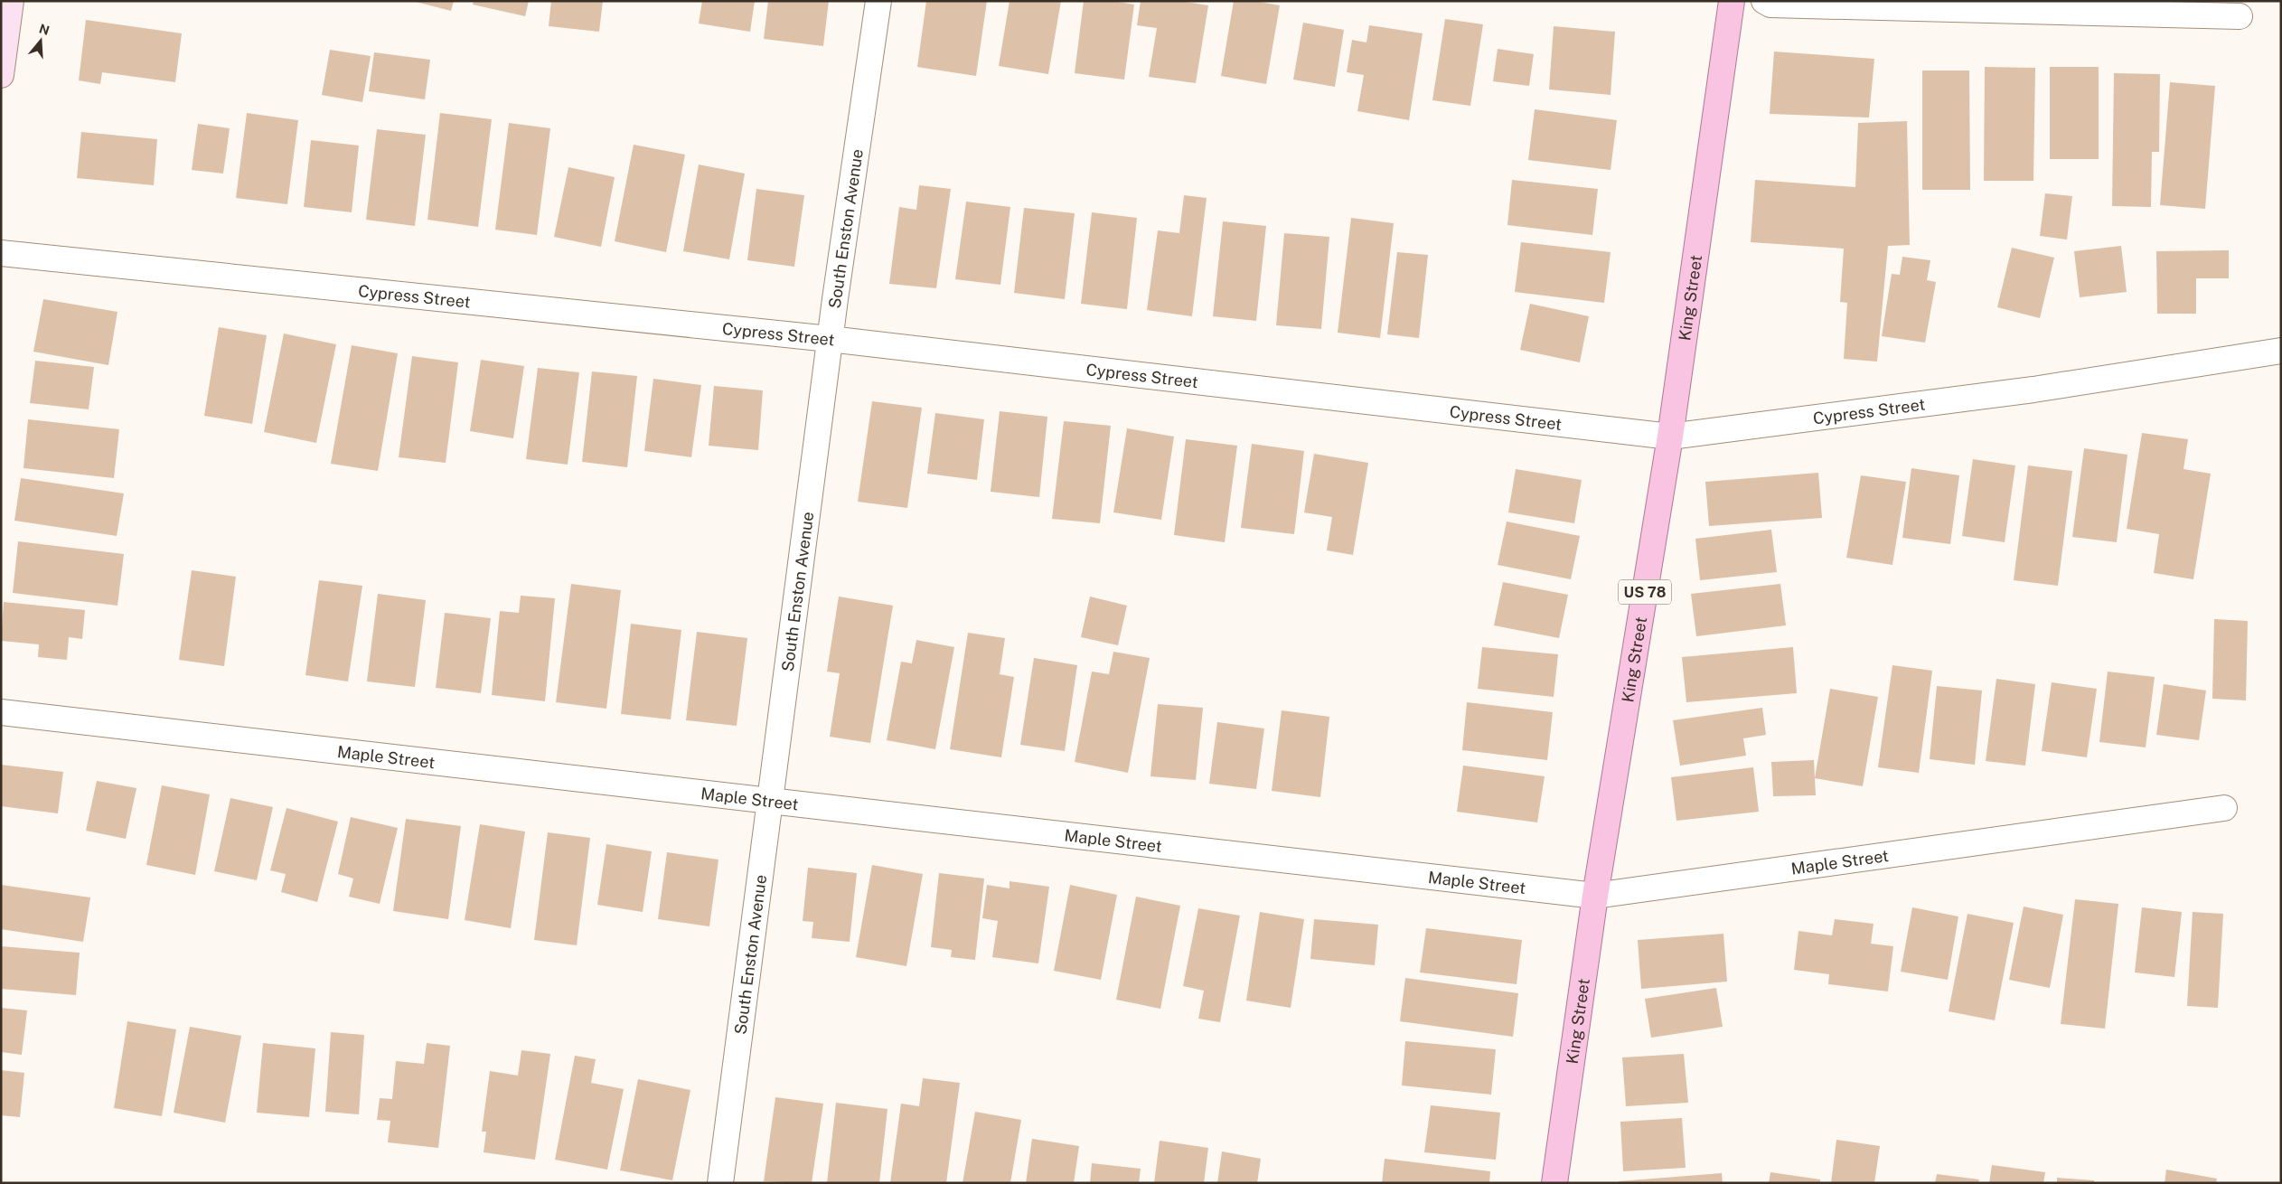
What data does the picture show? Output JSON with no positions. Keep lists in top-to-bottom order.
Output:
{
  "streets": {
    "main road": ["King Street", "US 78"],
    "street": ["South Enston Avenue", "Cypress Street", "Maple Street"]
  },
  "crossings": [
    ["South Enston Avenue", "Cypress Street"],
    ["South Enston Avenue", "Maple Street"],
    ["Cypress Street", "King Street"],
    ["King Street", "Maple Street"]
  ],
  "north": "top"
}
